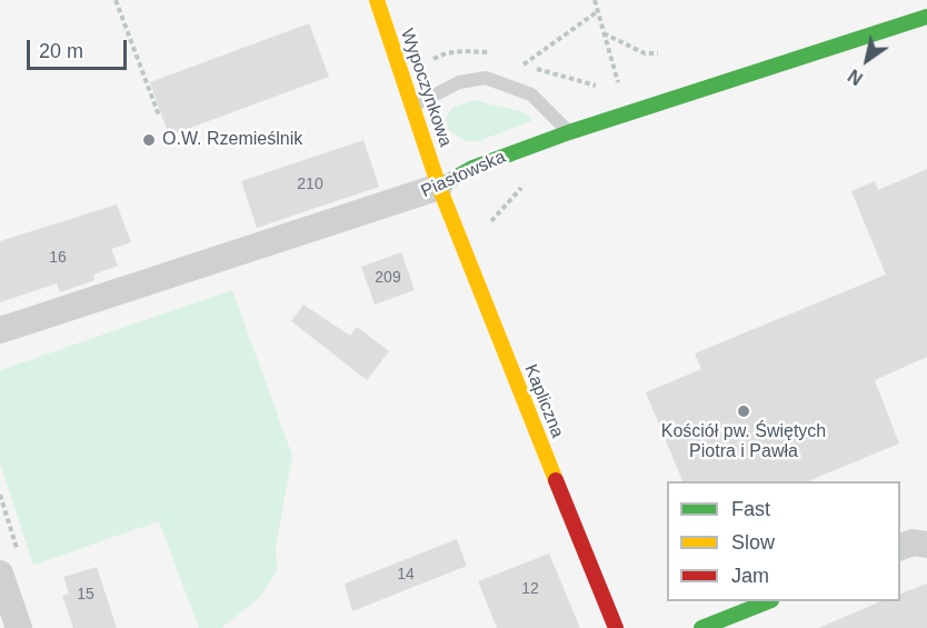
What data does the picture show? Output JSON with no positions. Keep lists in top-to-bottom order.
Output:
{
  "streets": {
    "street": ["Wypoczynkowa", "Piastowska", "Kapliczna"]
  },
  "crossings": [
    ["Wypoczynkowa", "Piastowska"],
    ["Wypoczynkowa", "Kapliczna"],
    ["Piastowska", "Kapliczna"]
  ],
  "places": ["O.W. Rzemieślnik", "Kościół pw. Świętych Piotra i Pawła"],
  "house_numbers": [
    "210",
    "16",
    "209",
    "14",
    "12",
    "15"
  ],
  "legend": ["Fast", "Slow", "Jam"],
  "scale_bar": "20 m",
  "north": "bottom left"
}
